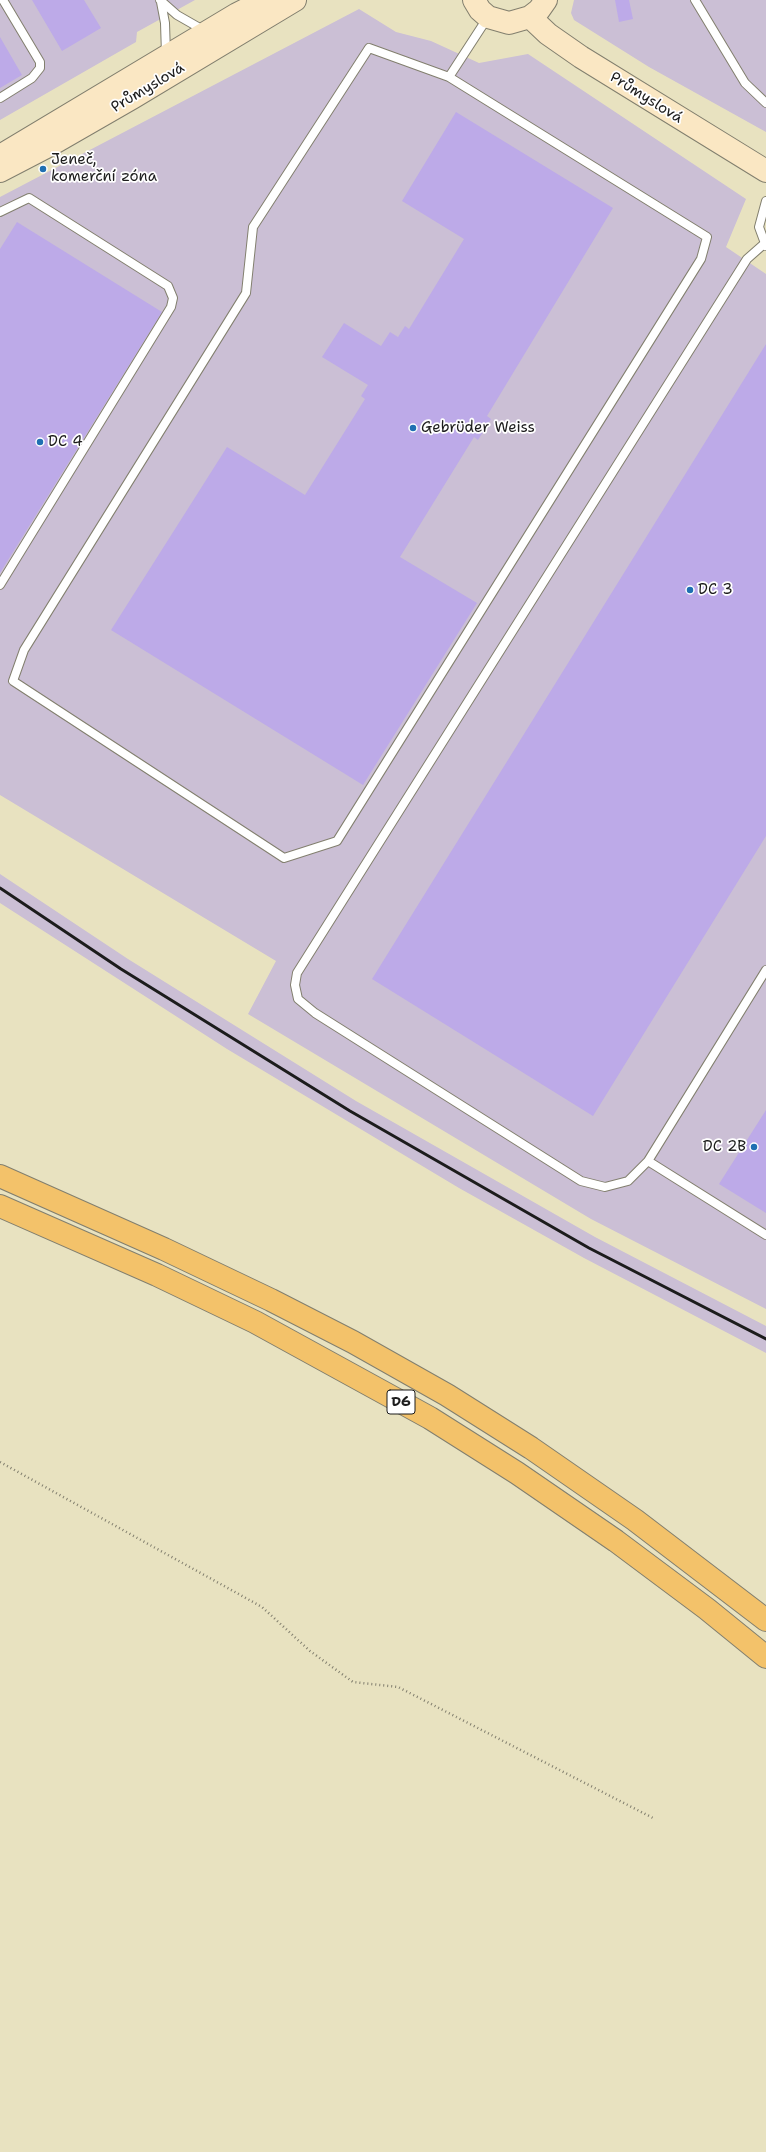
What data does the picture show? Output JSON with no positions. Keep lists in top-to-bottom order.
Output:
{
  "streets": {
    "highway": ["D6"],
    "main road": ["Průmyslová"]
  },
  "places": [
    "Jeneč, komerční zóna",
    "Gebrüder Weiss",
    "DC 4",
    "DC 3",
    "DC 2B"
  ]
}
